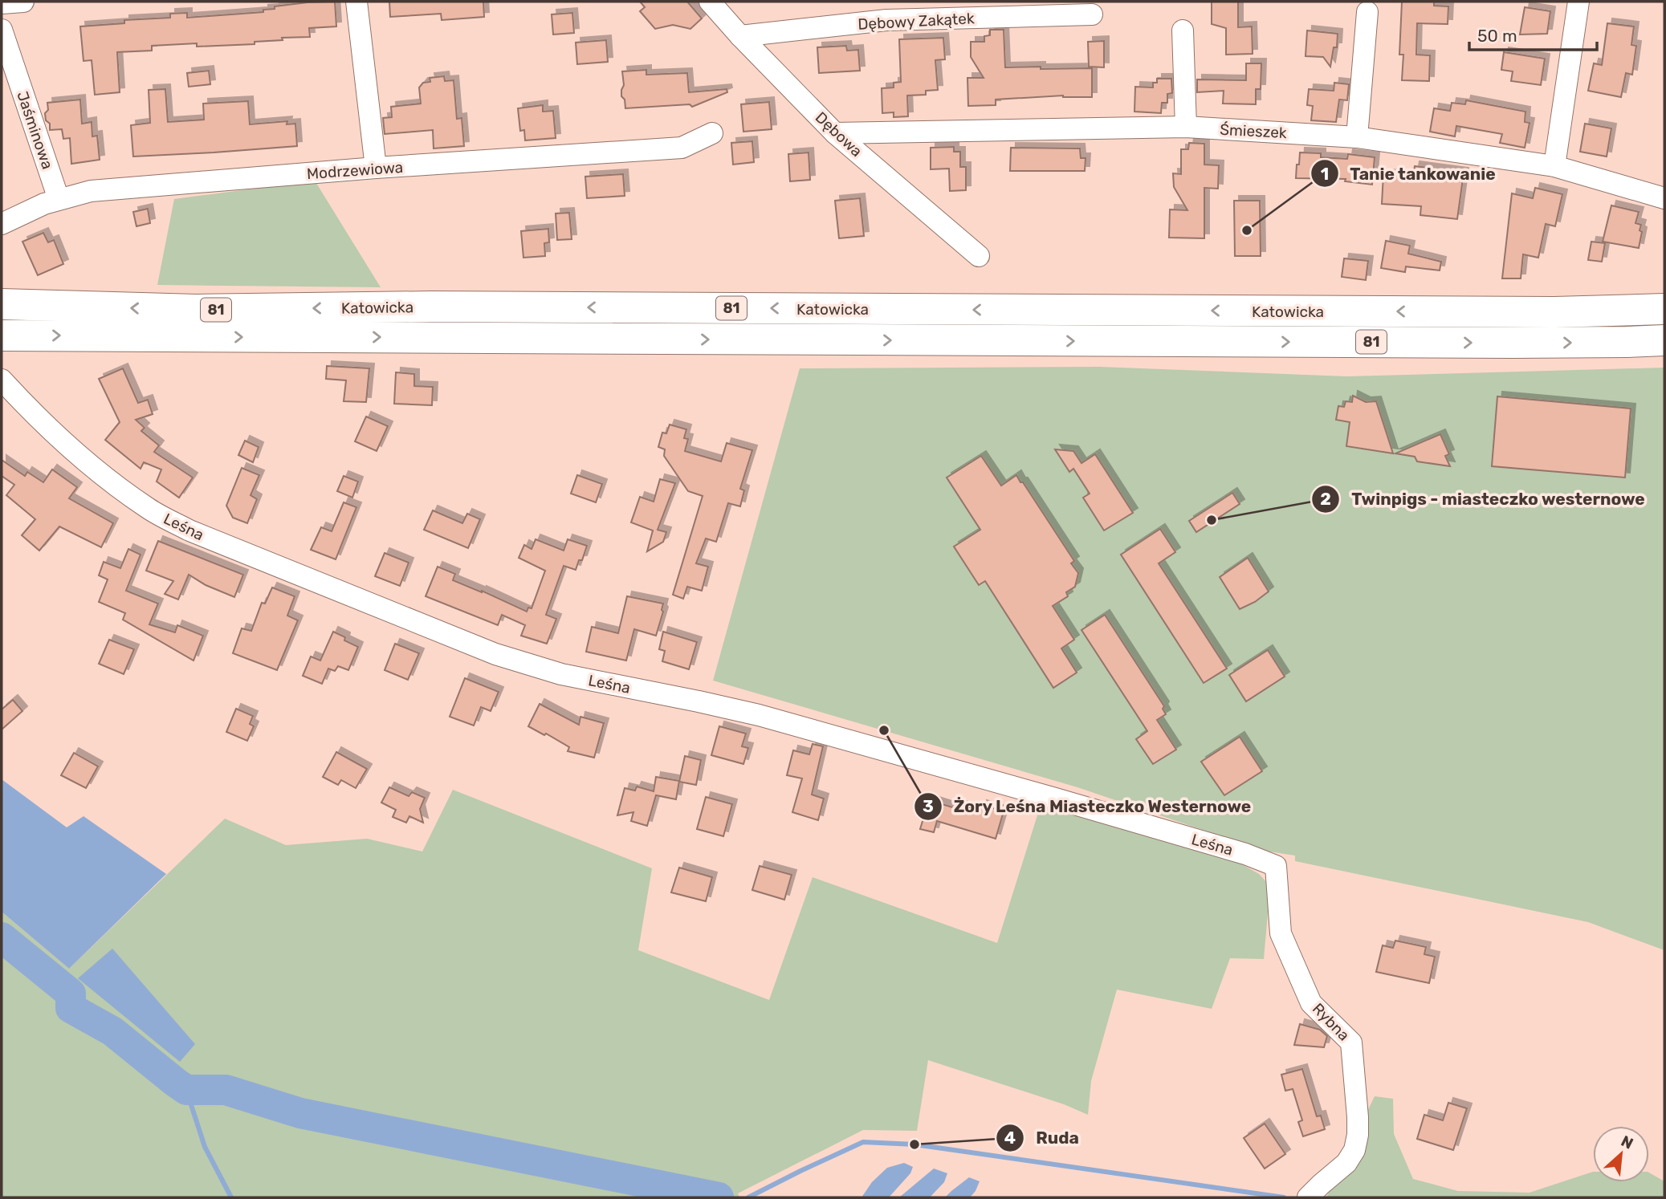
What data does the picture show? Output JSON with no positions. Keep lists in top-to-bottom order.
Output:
{
  "streets": {
    "main road": ["Katowicka", "81"],
    "street": [
      "Dębowy Zakątek",
      "Jaśminowa",
      "Śmieszek",
      "Dębowa",
      "Modrzewiowa",
      "Leśna",
      "Rybna"
    ]
  },
  "crossings": [
    ["Dębowy Zakątek", "Dębowa"],
    ["Jaśminowa", "Modrzewiowa"],
    ["Śmieszek", "Dębowa"],
    ["Leśna", "Rybna"]
  ],
  "places": [
    "Tanie tankowanie",
    "Twinpigs - miasteczko westernowe",
    "Żory Leśna Miasteczko Westernowe",
    "Ruda"
  ],
  "scale_bar": "50 m",
  "north": "top right"
}
